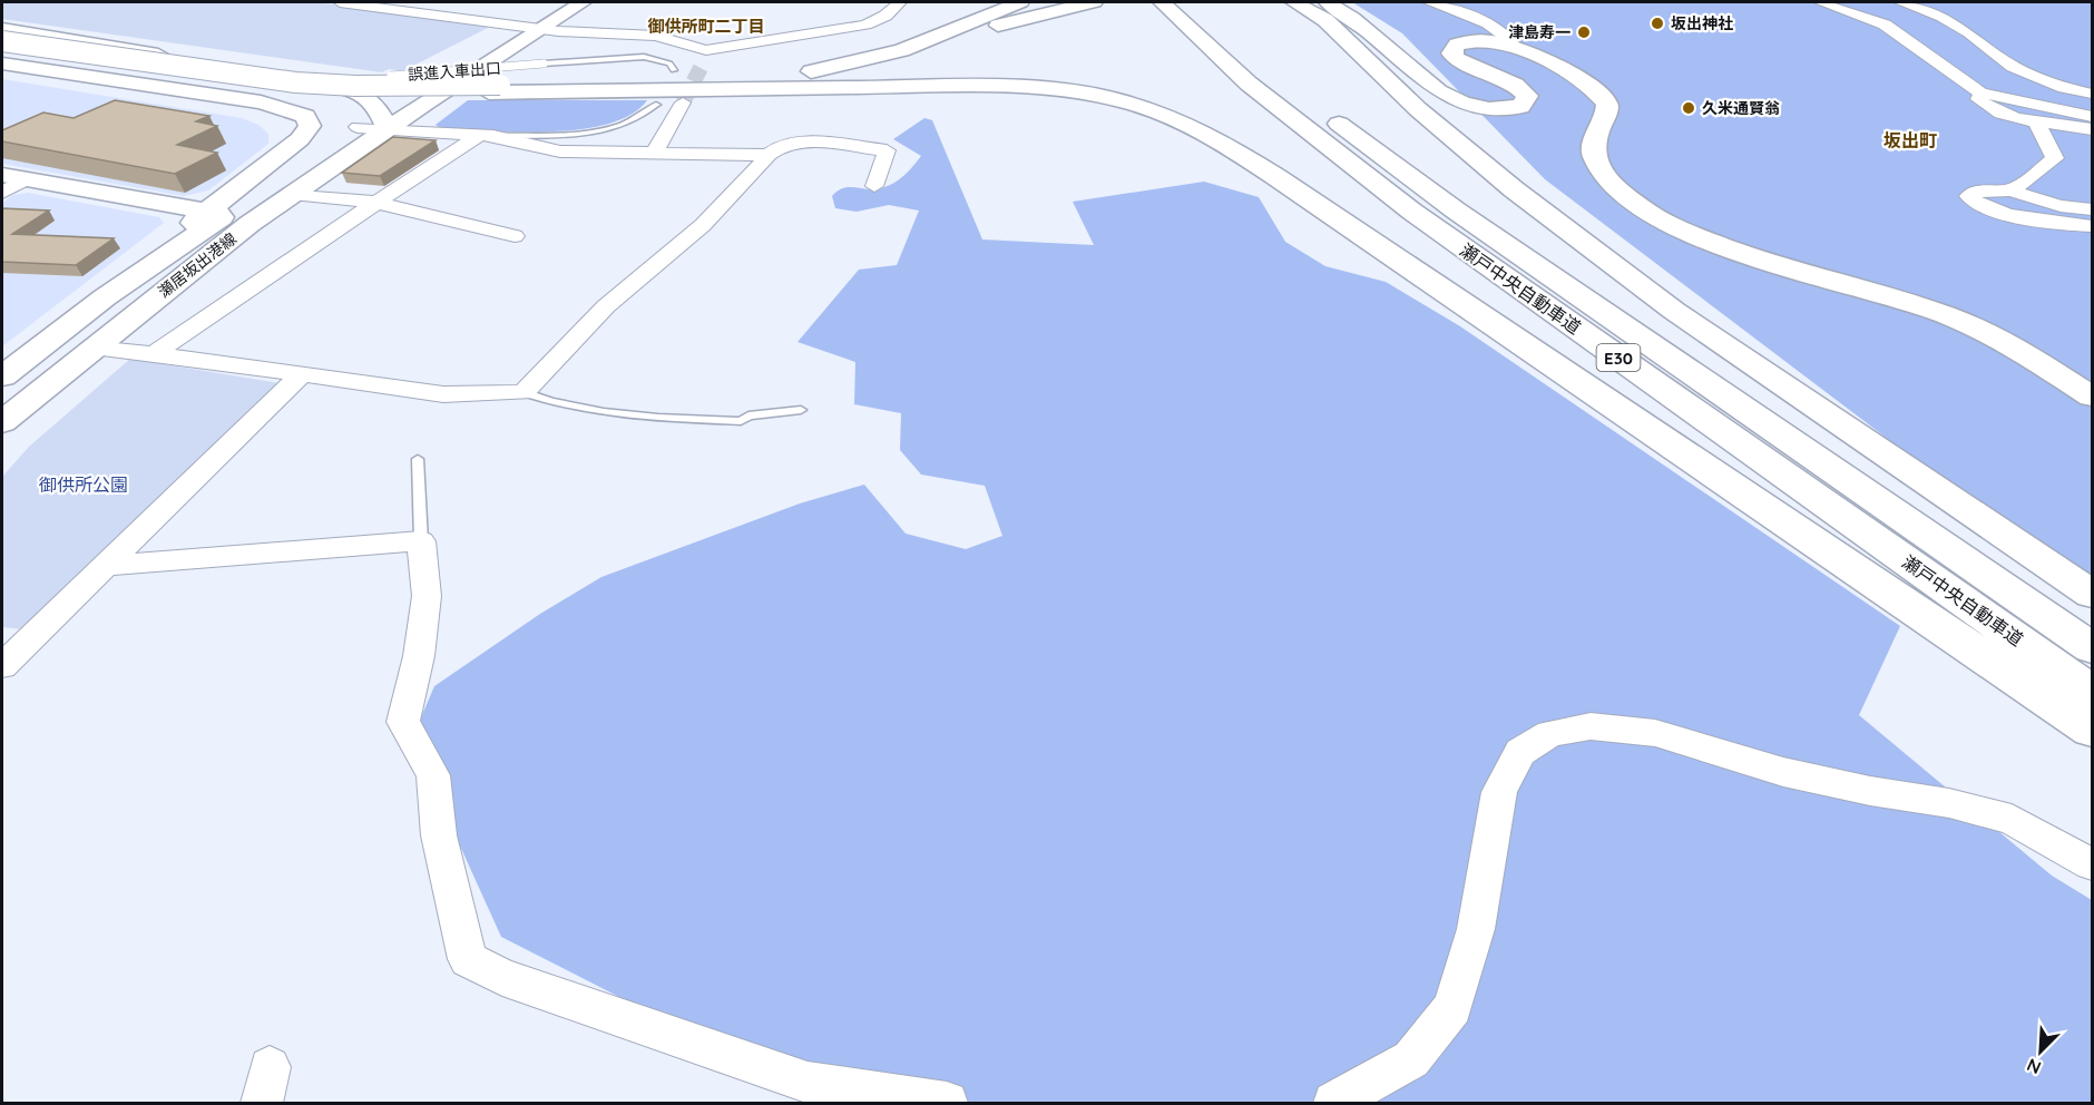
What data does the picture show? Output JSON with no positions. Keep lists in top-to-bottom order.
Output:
{
  "streets": {
    "main road": ["瀬居坂出港線", "瀬戸中央自動車道", "E30"],
    "lane": ["誤進入車出口"]
  },
  "districts": ["御供所町二丁目", "坂出町"],
  "parks": ["御供所公園"],
  "places": ["坂出神社", "津島寿一", "久米通賢翁"],
  "north": "bottom left"
}
